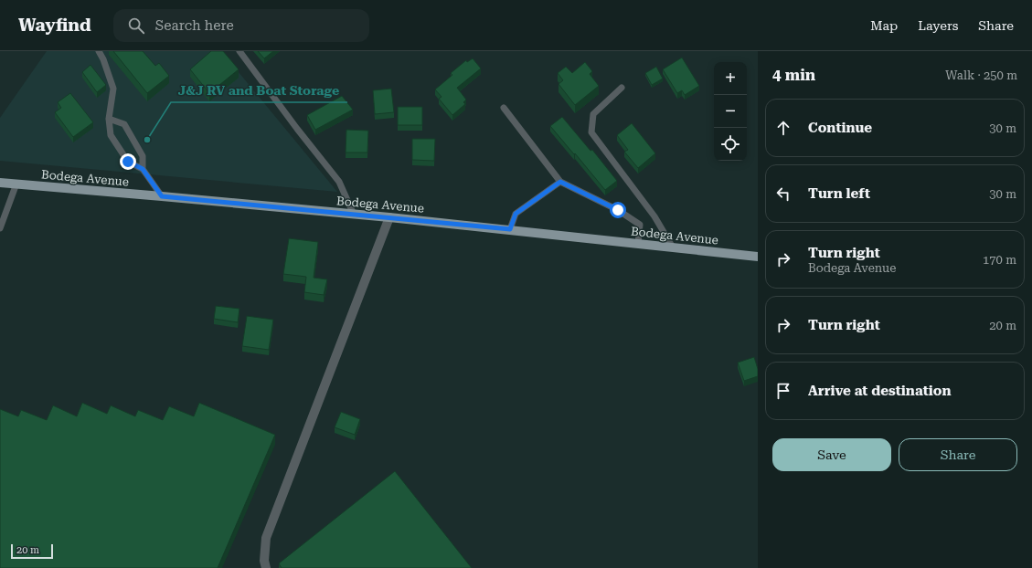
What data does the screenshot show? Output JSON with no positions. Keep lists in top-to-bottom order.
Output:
{
  "streets": {
    "main road": ["Bodega Avenue"]
  },
  "places": ["J&J RV and Boat Storage"],
  "scale_bar": "20 m",
  "page": {
    "header": "Wayfind",
    "search": "Search here",
    "nav": ["Map", "Layers", "Share"],
    "heading": ["4 min", "Walk · 250 m"],
    "map_buttons": ["+", "−"],
    "list": [
      ["Continue", "30 m"],
      ["Turn left", "30 m"],
      ["Turn right", "Bodega Avenue", "170 m"],
      ["Turn right", "20 m"],
      "Arrive at destination"
    ],
    "buttons": ["Save", "Share"],
    "scale": "20 m"
  }
}
